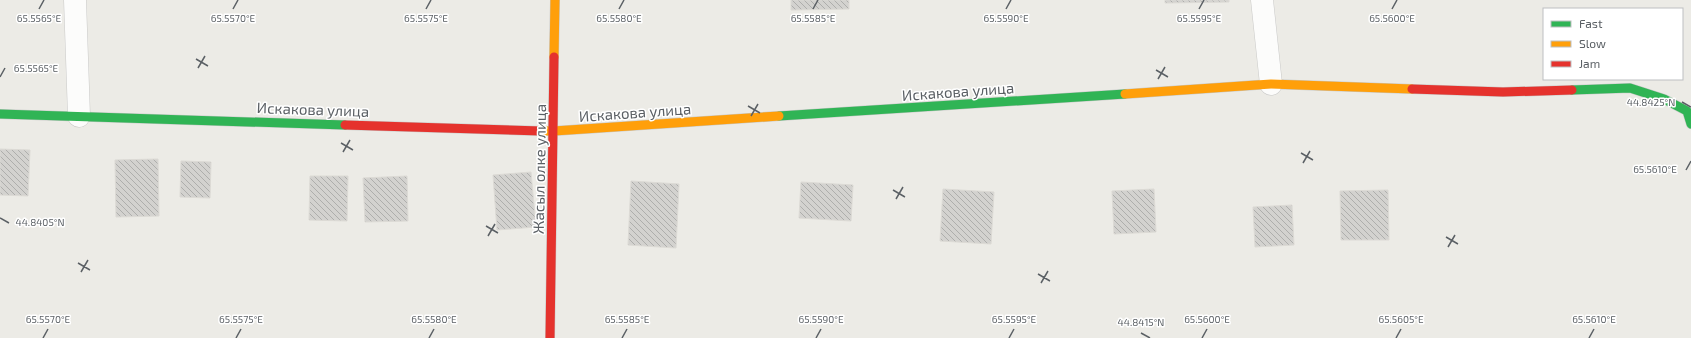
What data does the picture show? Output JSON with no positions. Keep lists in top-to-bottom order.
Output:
{
  "streets": {
    "street": ["Искакова улица", "Жасыл олке улица"]
  },
  "crossings": [
    ["Искакова улица", "Жасыл олке улица"]
  ],
  "legend": ["Fast", "Slow", "Jam"],
  "coordinates": [
    "65.5585°E",
    "65.5590°E",
    "65.5595°E",
    "65.5565°E",
    "65.5570°E",
    "65.5575°E",
    "65.5580°E",
    "65.5600°E",
    "44.8425°N",
    "65.5610°E",
    "44.8405°N",
    "65.5605°E",
    "44.8415°N"
  ]
}
